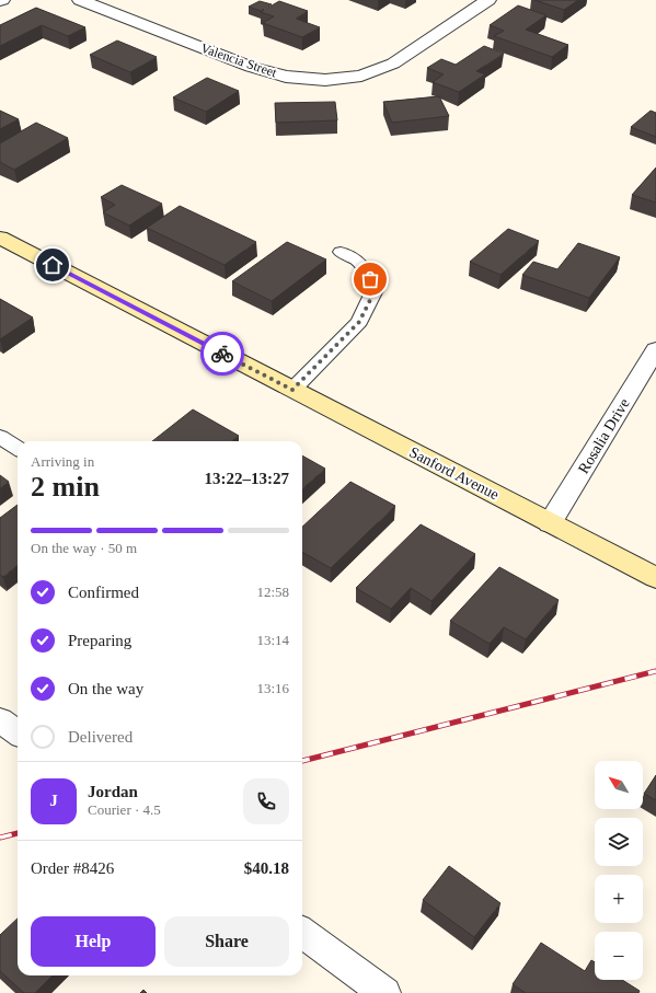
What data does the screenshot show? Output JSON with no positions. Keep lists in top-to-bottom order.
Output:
{
  "streets": {
    "main road": ["Sanford Avenue"],
    "street": ["Valencia Street", "Rosalia Drive"]
  },
  "crossings": [
    ["Rosalia Drive", "Sanford Avenue"]
  ],
  "north": "top left",
  "page": {
    "heading": ["2 min", "Arriving in", "13:22–13:27"],
    "panel": [
      "Jordan",
      "Courier · 4.5",
      "Order #8426",
      "$40.18"
    ],
    "bar": "On the way · 50 m",
    "list": [
      ["Confirmed", "12:58"],
      ["Preparing", "13:14"],
      ["On the way", "13:16"],
      "Delivered"
    ],
    "map_buttons": ["+", "−"],
    "round": "J",
    "buttons": ["Help", "Share"]
  }
}
